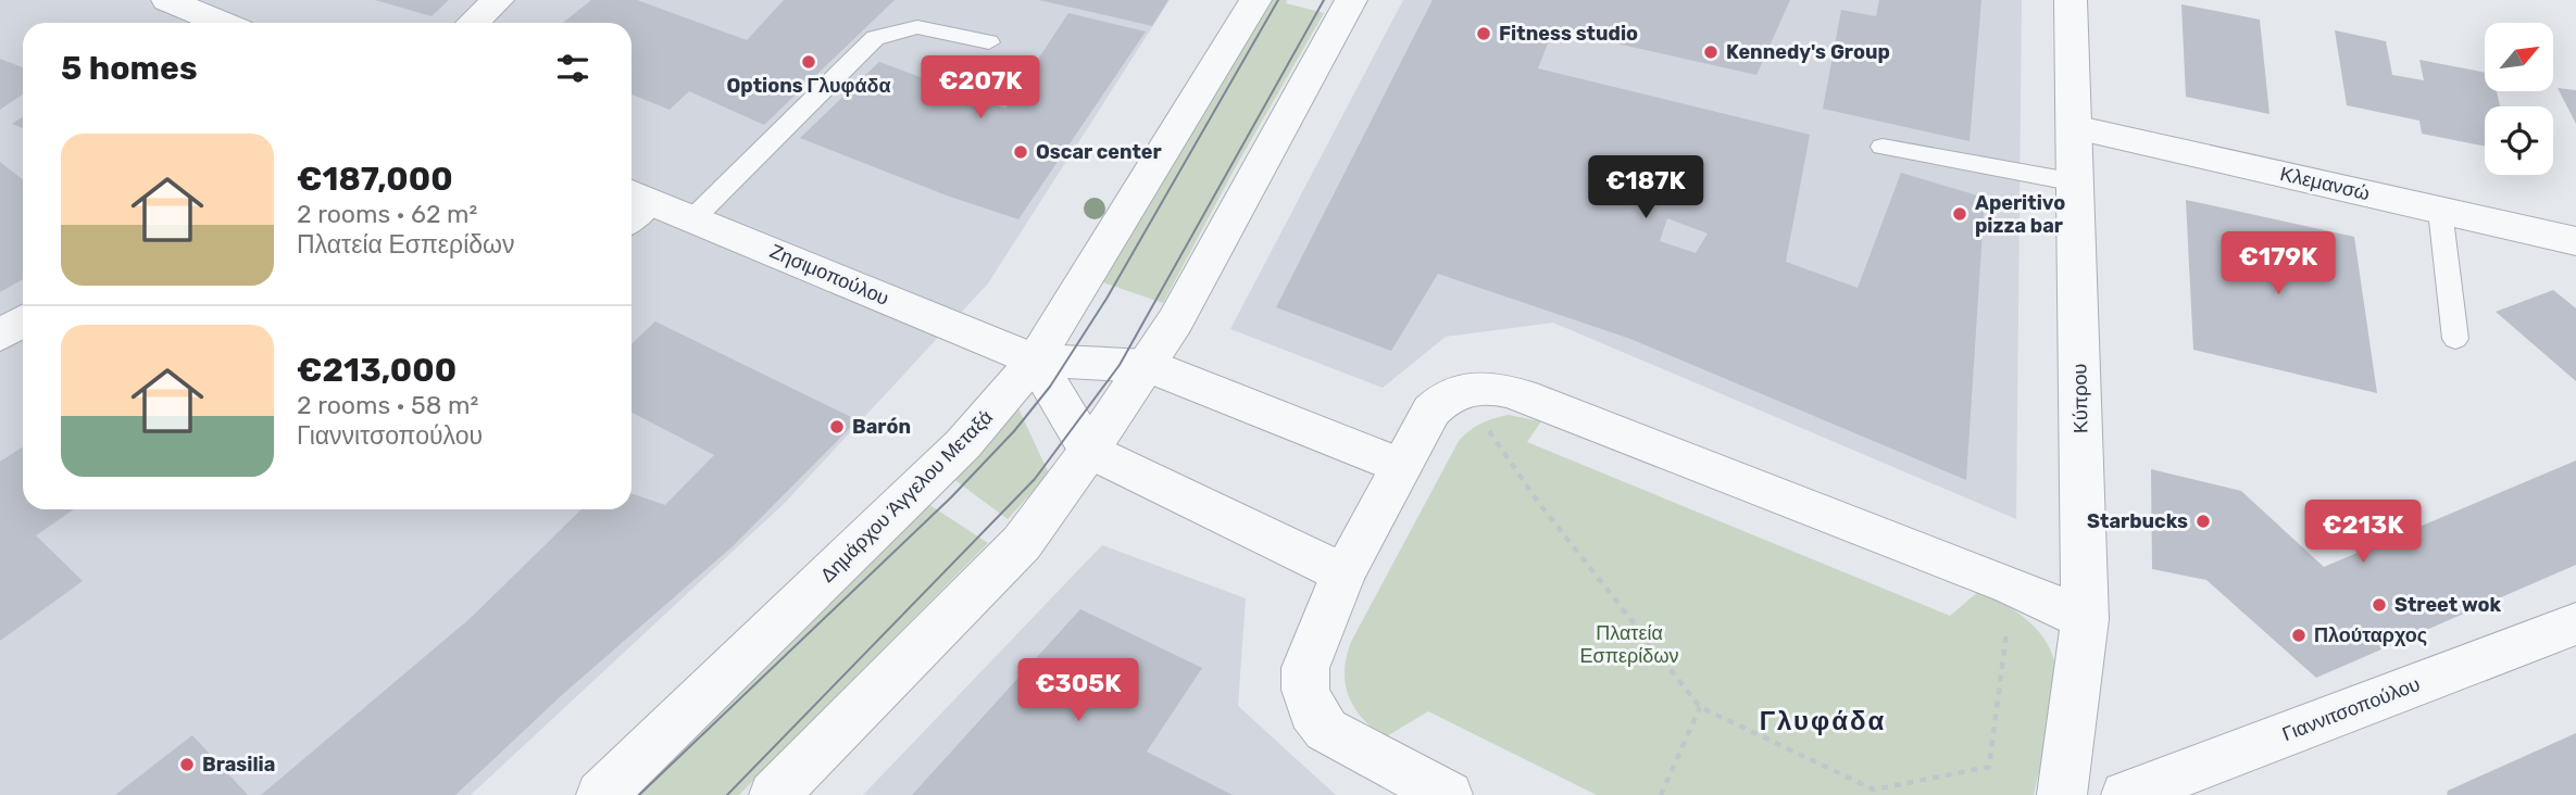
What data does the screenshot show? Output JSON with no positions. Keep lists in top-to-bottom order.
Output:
{
  "streets": {
    "street": [
      "Κλεμανσώ",
      "Ζησιμοπούλου",
      "Κύπρου",
      "Δημάρχου Άγγελου Μεταξά",
      "Γιαννιτσοπούλου"
    ]
  },
  "crossings": [
    ["Κλεμανσώ", "Κύπρου"],
    ["Ζησιμοπούλου", "Δημάρχου Άγγελου Μεταξά"]
  ],
  "districts": ["Γλυφάδα"],
  "parks": ["Πλατεία Εσπερίδων"],
  "places": [
    "Fitness studio",
    "Kennedy's Group",
    "Options Γλυφάδα",
    "Oscar center",
    "Aperitivo pizza bar",
    "Barón",
    "Starbucks",
    "Street wok",
    "Πλούταρχος",
    "Brasilia"
  ],
  "north": "top right",
  "page": {
    "heading": "5 homes",
    "price": [
      "€207K",
      "€187K",
      "€179K",
      "€213K",
      "€305K"
    ],
    "list": [
      {
        "name": "€187,000",
        "note": "2 rooms · 62 m² · Πλατεία Εσπερίδων"
      },
      {
        "name": "€213,000",
        "note": "2 rooms · 58 m² · Γιαννιτσοπούλου"
      }
    ]
  }
}
